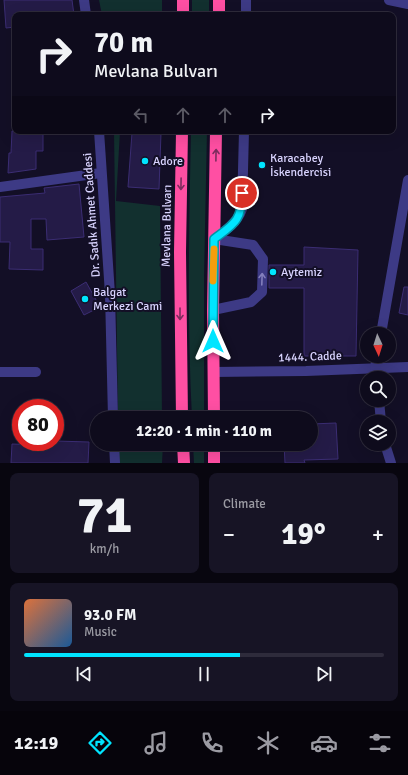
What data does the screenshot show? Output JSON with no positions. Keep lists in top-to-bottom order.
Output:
{
  "streets": {
    "highway": ["Mevlana Bulvarı"],
    "street": ["Dr. Sadık Ahmet Caddesi", "1444. Cadde"]
  },
  "places": [
    "Adore",
    "Karacabey İskendercisi",
    "Aytemiz",
    "Balgat Merkezi Cami"
  ],
  "north": "bottom",
  "page": {
    "turn": ["70 m", "Mevlana Bulvarı"],
    "limit": "80",
    "trip": "12:20 · 1 min · 110 m",
    "tile": [
      ["71", "km/h"],
      "Climate"
    ],
    "heat": ["−", "19°", "+"],
    "song": ["93.0 FM", "Music"],
    "tabs": "12:19"
  }
}
